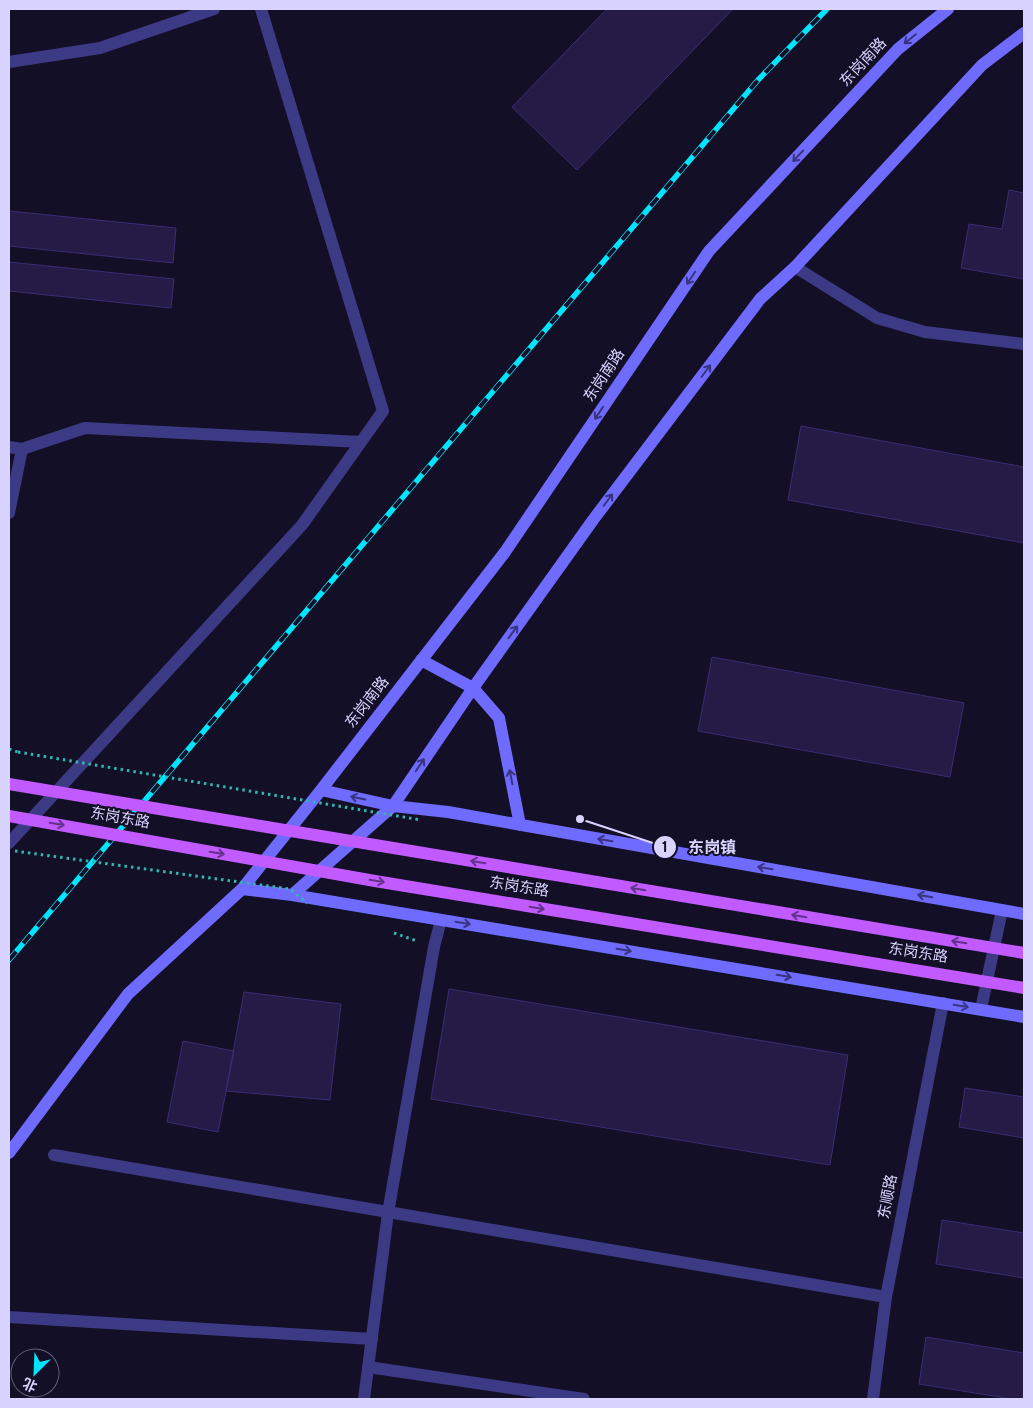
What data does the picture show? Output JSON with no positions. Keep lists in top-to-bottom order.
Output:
{
  "streets": {
    "main road": ["东岗东路"],
    "street": ["东岗南路", "东顺路"]
  },
  "places": ["东岗镇"],
  "north": "bottom left"
}
